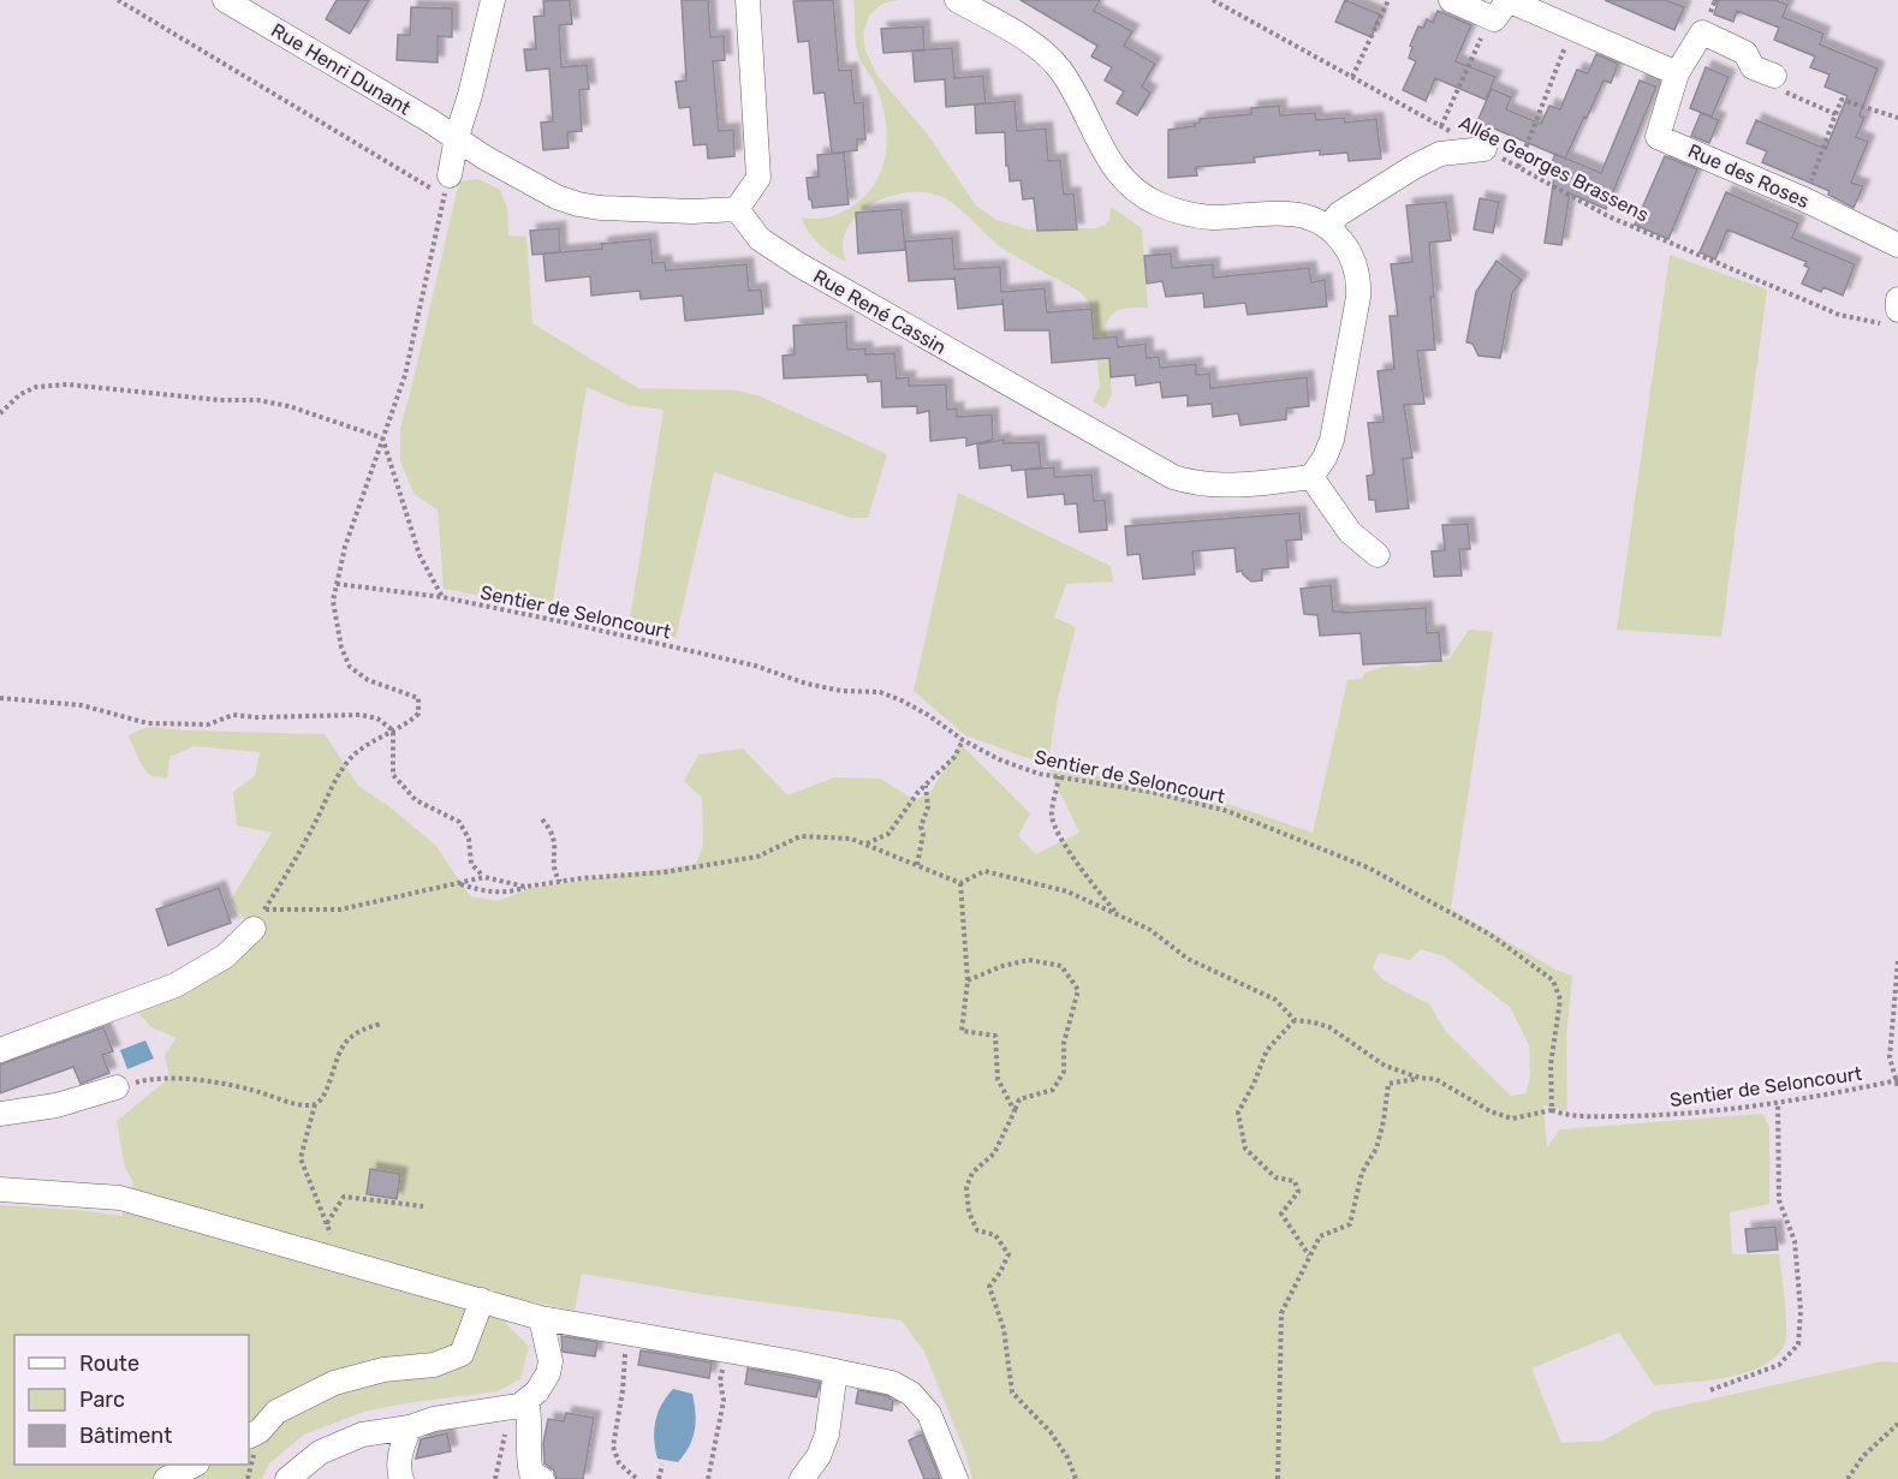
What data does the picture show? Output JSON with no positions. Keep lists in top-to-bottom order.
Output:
{
  "streets": {
    "street": ["Rue Henri Dunant", "Rue des Roses", "Rue René Cassin"],
    "path": ["Allée Georges Brassens", "Sentier de Seloncourt"]
  },
  "legend": ["Route", "Parc", "Bâtiment"]
}
